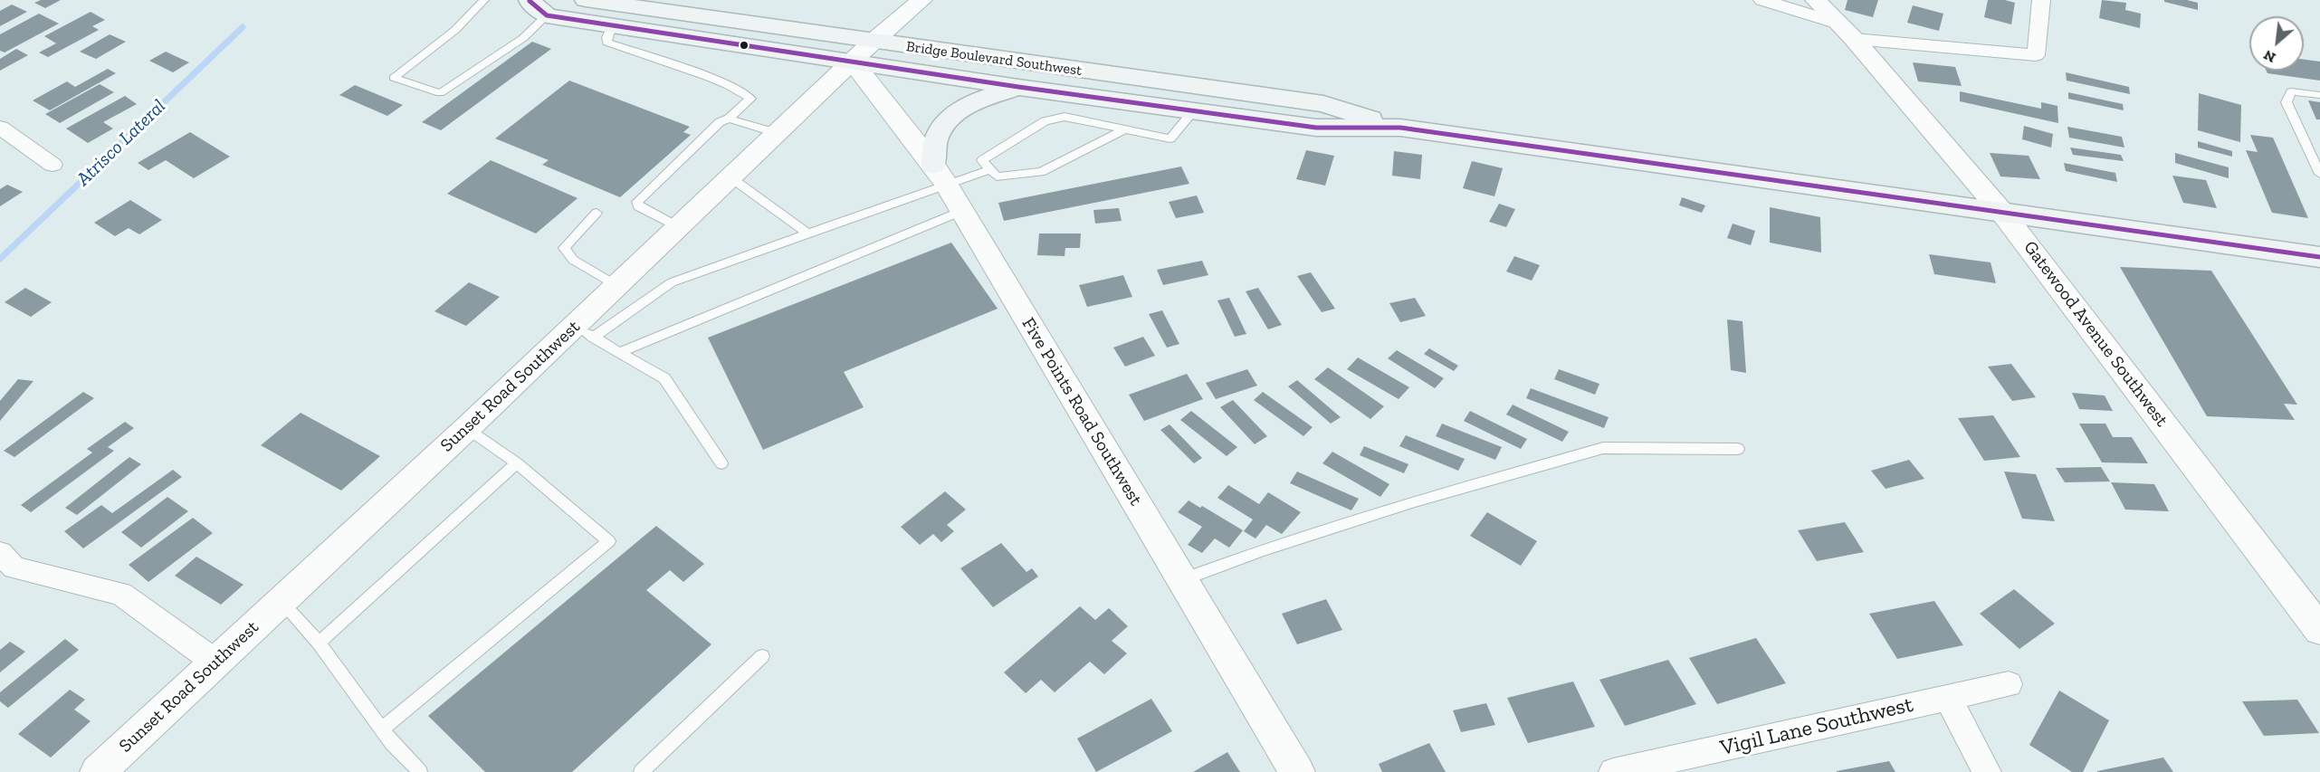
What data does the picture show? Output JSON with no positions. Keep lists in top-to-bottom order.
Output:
{
  "streets": {
    "main road": ["Bridge Boulevard Southwest"],
    "street": [
      "Gatewood Avenue Southwest",
      "Sunset Road Southwest",
      "Five Points Road Southwest",
      "Vigil Lane Southwest"
    ]
  },
  "crossings": [
    ["Bridge Boulevard Southwest", "Gatewood Avenue Southwest"],
    ["Bridge Boulevard Southwest", "Sunset Road Southwest"],
    ["Bridge Boulevard Southwest", "Five Points Road Southwest"],
    ["Sunset Road Southwest", "Five Points Road Southwest"]
  ],
  "water": ["Atrisco Lateral"],
  "north": "bottom left"
}
